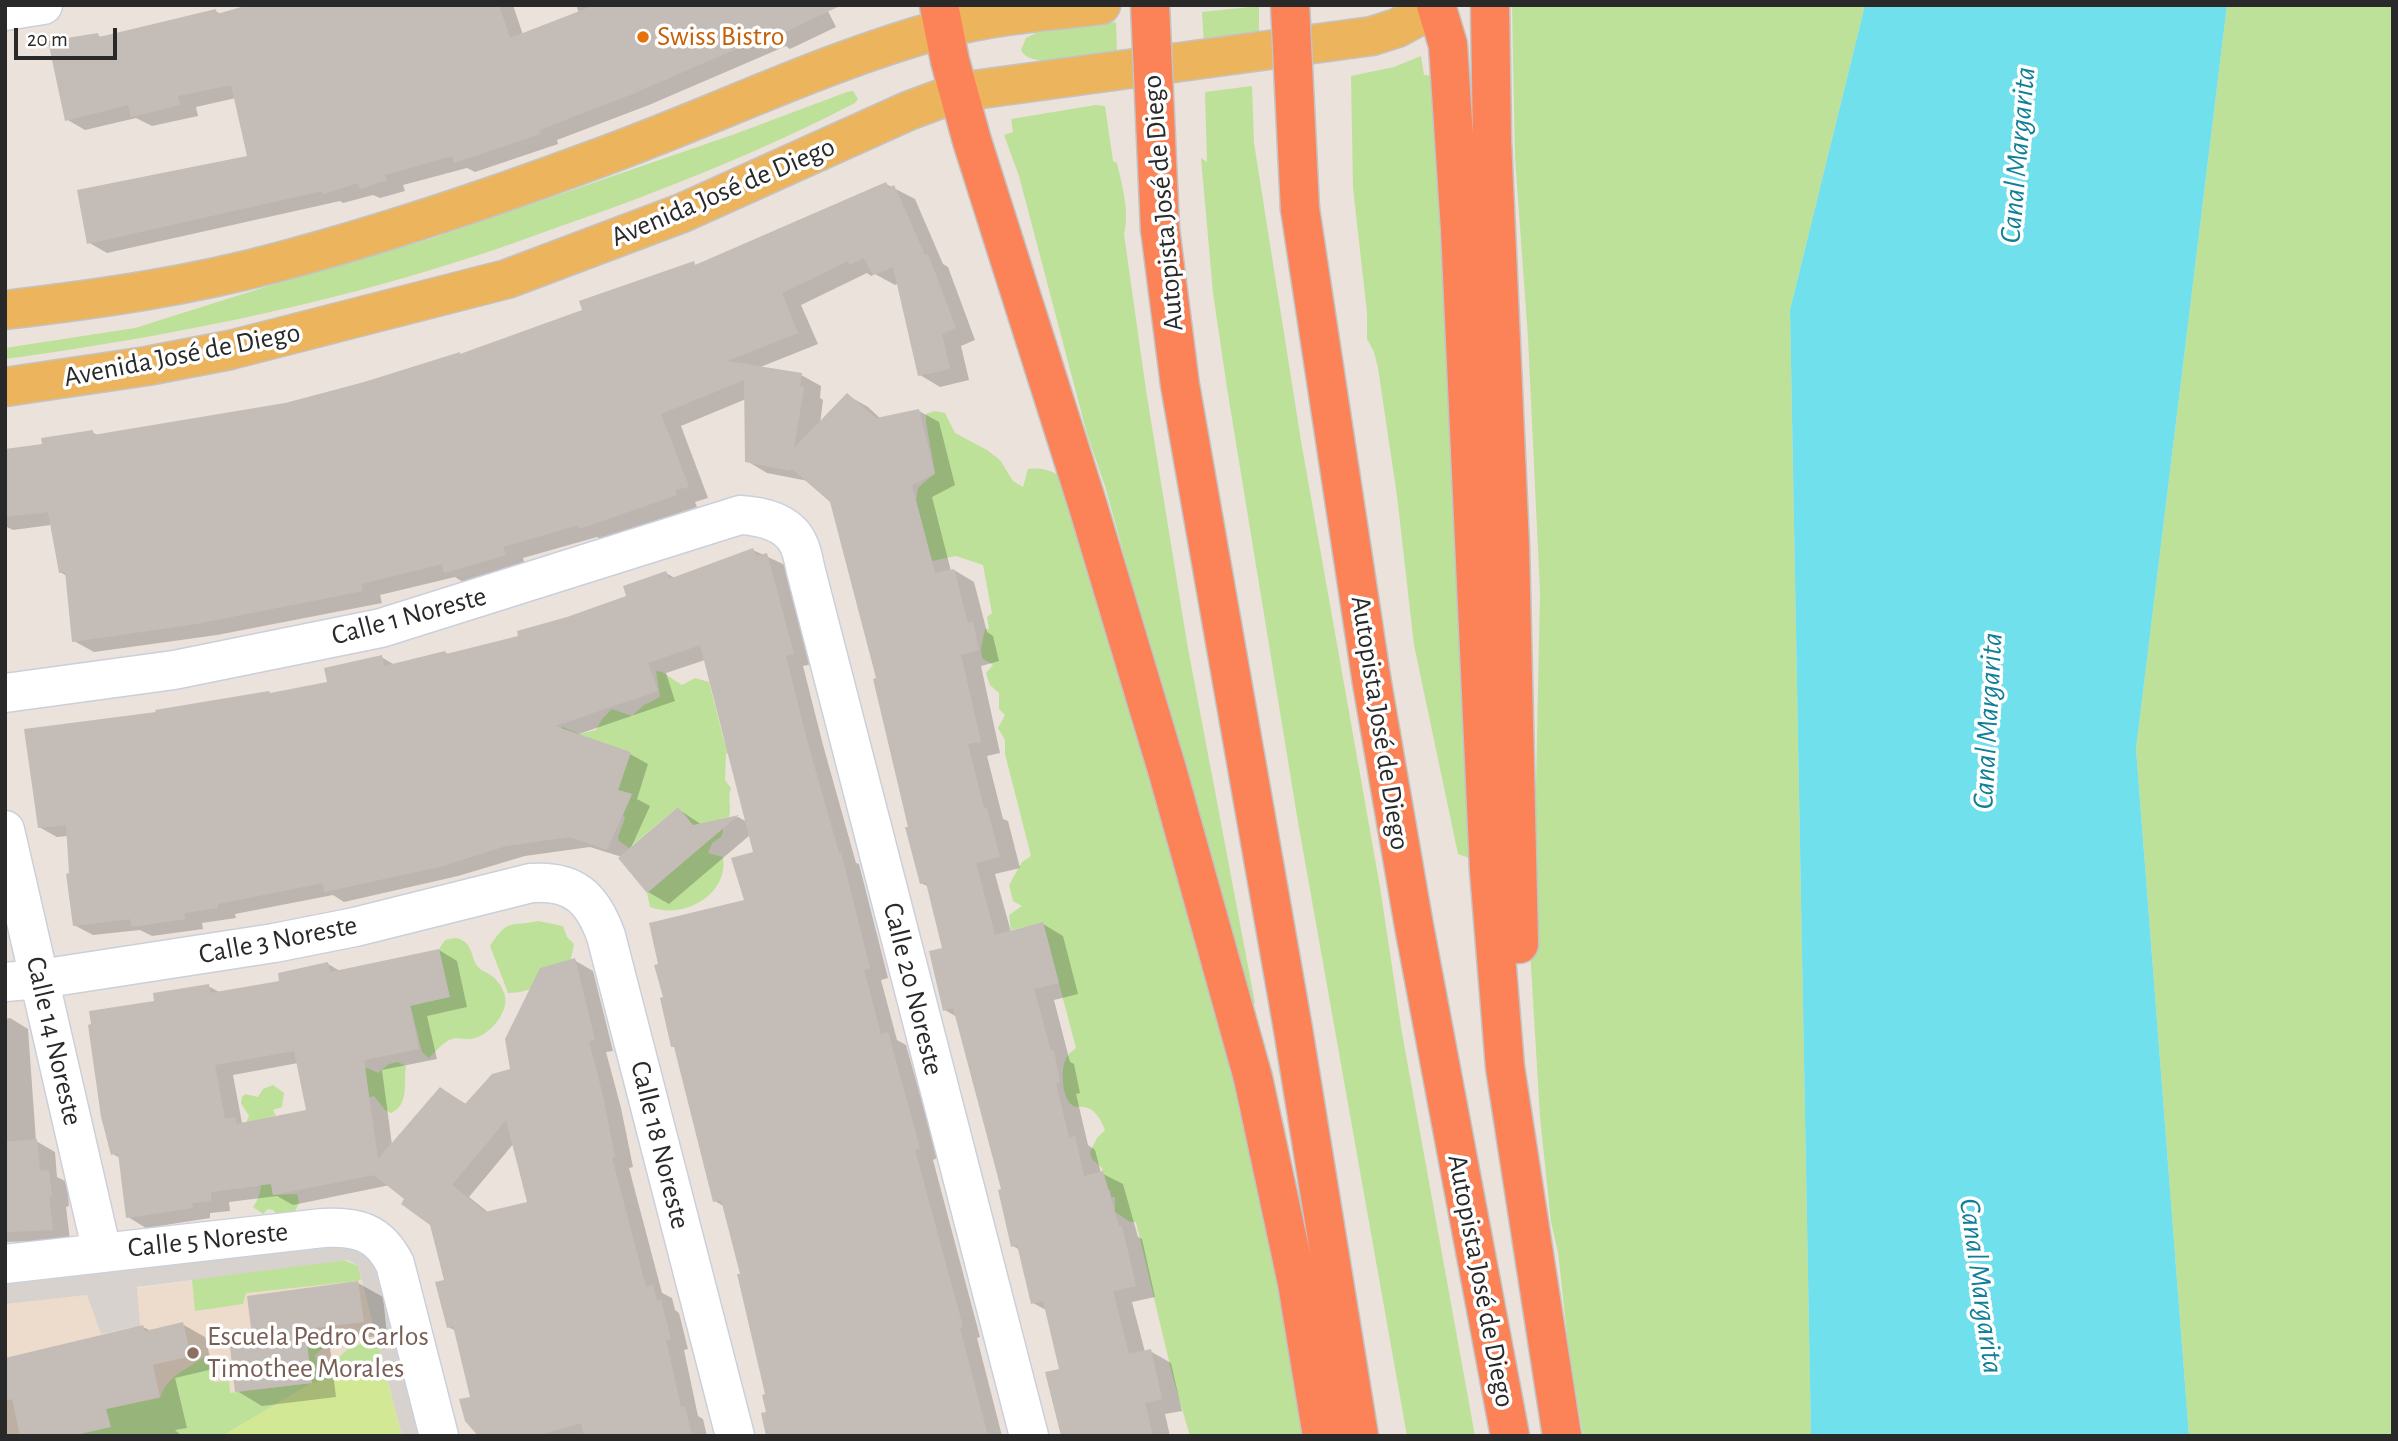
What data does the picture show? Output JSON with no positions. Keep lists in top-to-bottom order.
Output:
{
  "streets": {
    "highway": ["Autopista José de Diego"],
    "main road": ["Avenida José de Diego"],
    "street": [
      "Calle 1 Noreste",
      "Calle 3 Noreste",
      "Calle 20 Noreste",
      "Calle 14 Noreste",
      "Calle 18 Noreste",
      "Calle 5 Noreste"
    ]
  },
  "crossings": [
    ["Calle 1 Noreste", "Calle 20 Noreste"],
    ["Calle 3 Noreste", "Calle 14 Noreste"],
    ["Calle 3 Noreste", "Calle 18 Noreste"],
    ["Calle 14 Noreste", "Calle 5 Noreste"]
  ],
  "water": ["Canal Margarita"],
  "places": ["Swiss Bistro", "Escuela Pedro Carlos Timothee Morales"],
  "scale_bar": "20 m"
}
